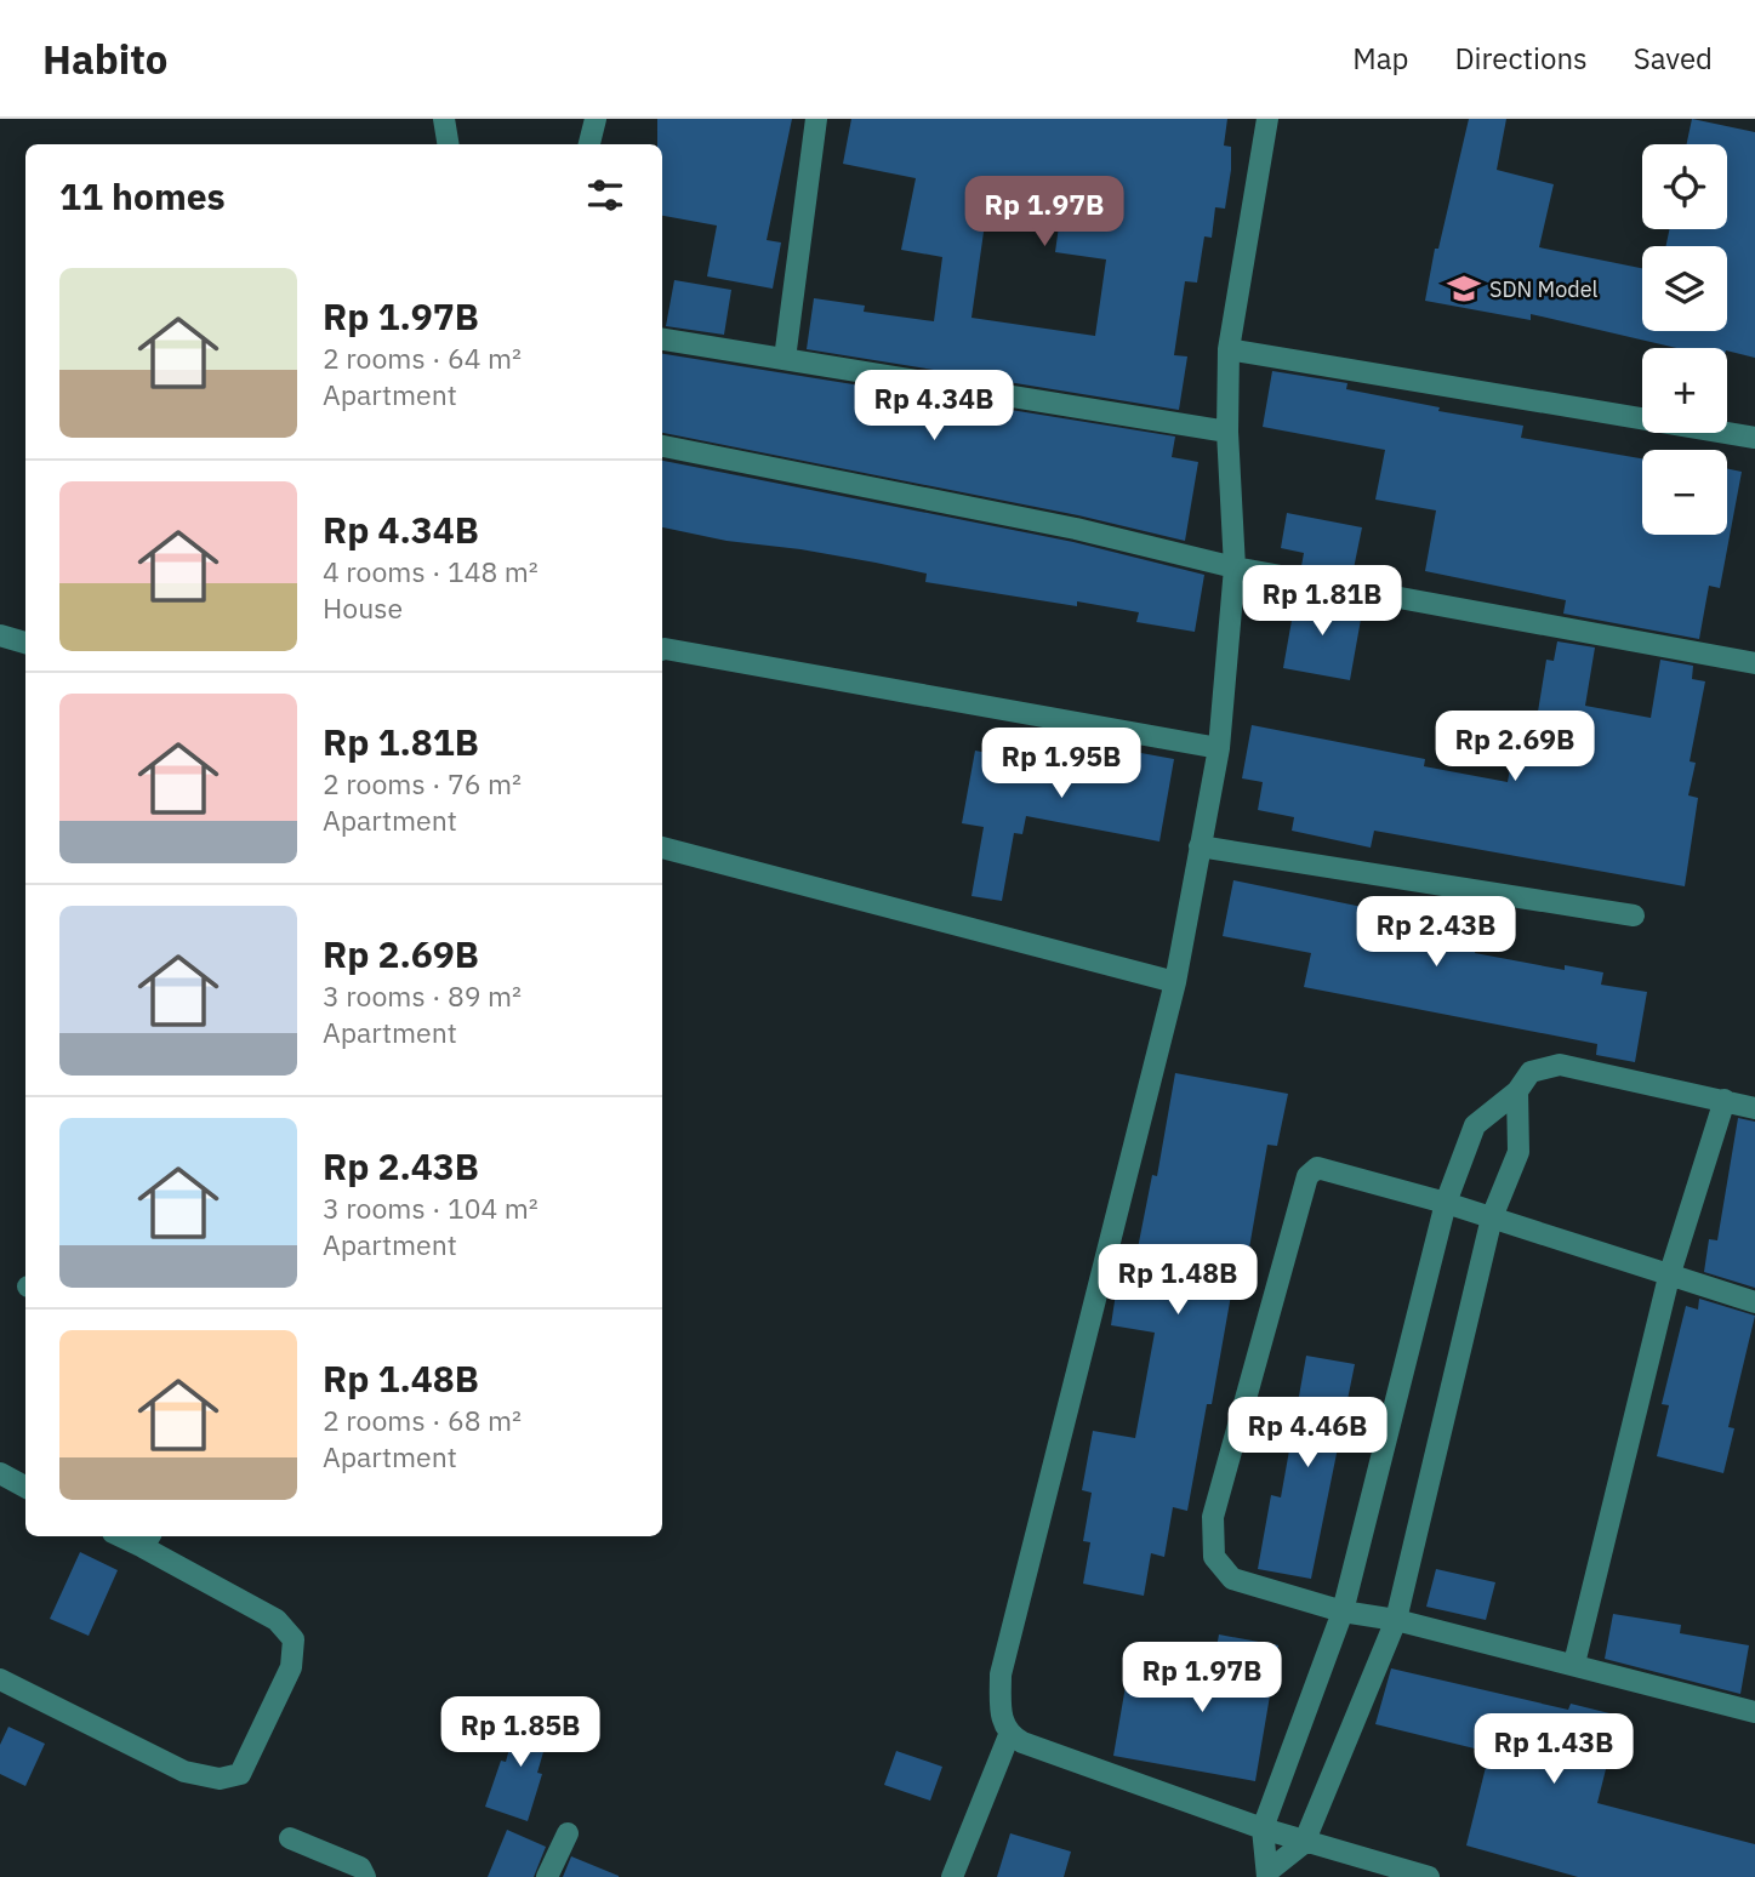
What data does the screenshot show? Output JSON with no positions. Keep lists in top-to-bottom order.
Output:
{
  "places": {
    "school or university": ["SDN Model"]
  },
  "page": {
    "header": "Habito",
    "nav": ["Map", "Directions", "Saved"],
    "map_buttons": ["+", "−"],
    "heading": "11 homes",
    "price": [
      "Rp 1.97B",
      "Rp 4.34B",
      "Rp 1.81B",
      "Rp 2.69B",
      "Rp 1.95B",
      "Rp 2.43B",
      "Rp 1.48B",
      "Rp 4.46B",
      "Rp 1.97B",
      "Rp 1.85B",
      "Rp 1.43B"
    ],
    "list": [
      {
        "name": "Rp 1.97B",
        "note": "2 rooms · 64 m² · Apartment"
      },
      {
        "name": "Rp 4.34B",
        "note": "4 rooms · 148 m² · House"
      },
      {
        "name": "Rp 1.81B",
        "note": "2 rooms · 76 m² · Apartment"
      },
      {
        "name": "Rp 2.69B",
        "note": "3 rooms · 89 m² · Apartment"
      },
      {
        "name": "Rp 2.43B",
        "note": "3 rooms · 104 m² · Apartment"
      },
      {
        "name": "Rp 1.48B",
        "note": "2 rooms · 68 m² · Apartment"
      }
    ]
  }
}
